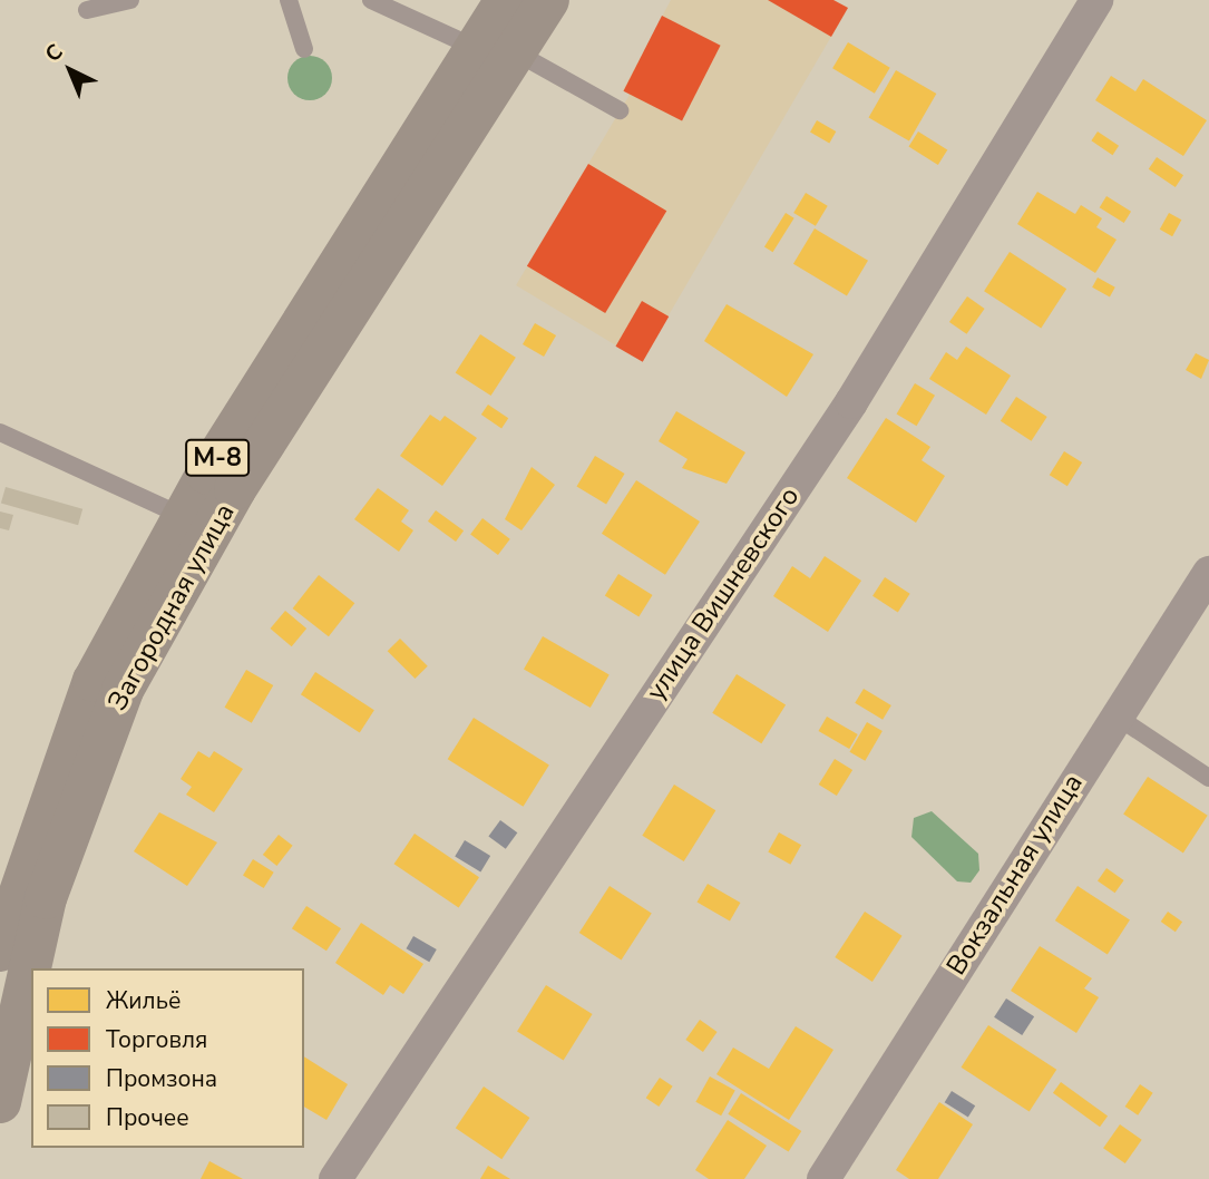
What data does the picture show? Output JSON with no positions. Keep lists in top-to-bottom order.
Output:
{
  "streets": {
    "highway": ["М-8", "Загородная улица"],
    "street": ["улица Вишневского", "Вокзальная улица"]
  },
  "legend": [
    "Жильё",
    "Торговля",
    "Промзона",
    "Прочее"
  ],
  "north": "top left"
}
